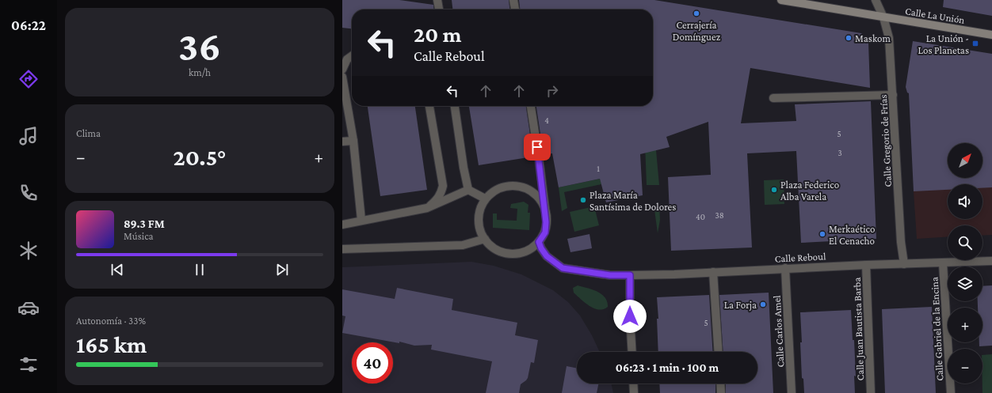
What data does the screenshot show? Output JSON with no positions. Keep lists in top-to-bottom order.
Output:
{
  "streets": {
    "main road": ["Calle La Unión"],
    "street": [
      "Calle Gregorio de Frías",
      "Calle Reboul",
      "Calle Juan Bautista Barba",
      "Calle Gabriel de la Encina",
      "Calle Carlos Amel"
    ]
  },
  "crossings": [
    ["Calle La Unión", "Calle Gregorio de Frías"],
    ["Calle Gregorio de Frías", "Calle Reboul"],
    ["Calle Reboul", "Calle Juan Bautista Barba"],
    ["Calle Reboul", "Calle Gabriel de la Encina"],
    ["Calle Reboul", "Calle Carlos Amel"]
  ],
  "places": {
    "other": [
      "Cerrajería Domínguez",
      "Maskom",
      "Plaza Federico Alba Varela",
      "Plaza María Santísima de Dolores",
      "Merkaético El Cenacho",
      "La Forja"
    ],
    "transit": ["La Unión - Los Planetas"]
  },
  "house_numbers": [
    "4",
    "5",
    "3",
    "1",
    "38",
    "40",
    "5"
  ],
  "north": "top right",
  "page": {
    "tabs": "06:22",
    "tile": [
      ["36", "km/h"],
      "Clima",
      ["Autonomía · 33%", "165 km"]
    ],
    "turn": ["20 m", "Calle Reboul"],
    "map_buttons": ["+", "−"],
    "heat": ["−", "20.5°", "+"],
    "song": ["89.3 FM", "Música"],
    "limit": "40",
    "trip": "06:23 · 1 min · 100 m"
  }
}
